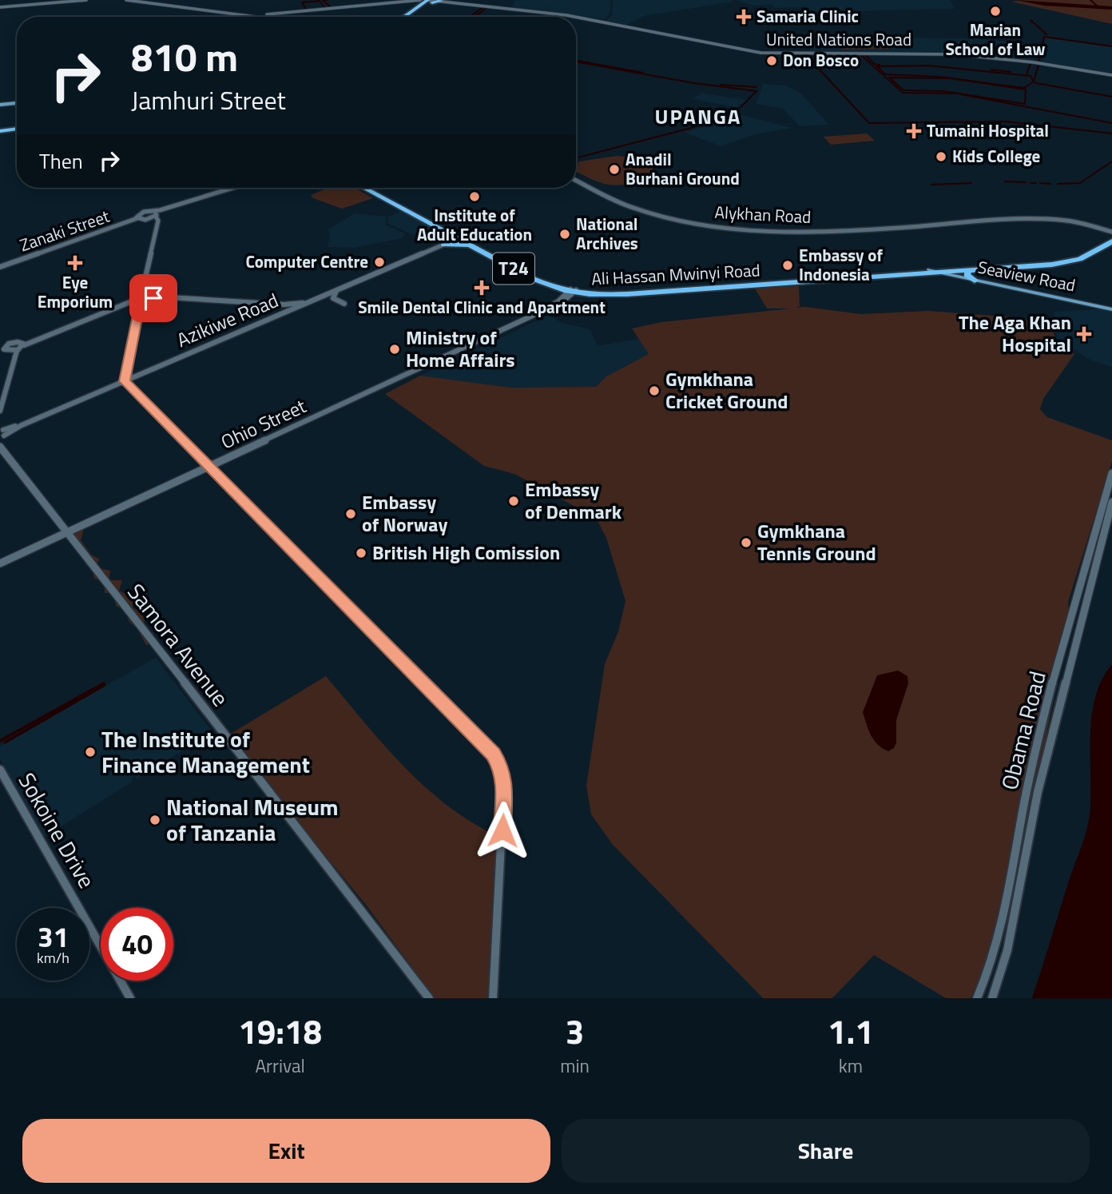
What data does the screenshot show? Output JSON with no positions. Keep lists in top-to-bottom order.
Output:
{
  "streets": {
    "highway": ["T24", "Ali Hassan Mwinyi Road"],
    "main road": ["Seaview Road"],
    "street": [
      "United Nations Road",
      "Alykhan Road",
      "Zanaki Street",
      "Azikiwe Road",
      "Ohio Street",
      "Samora Avenue",
      "Obama Road",
      "Sokoine Drive"
    ]
  },
  "crossings": [
    ["T24", "Ali Hassan Mwinyi Road"],
    ["T24", "Azikiwe Road"],
    ["T24", "Ohio Street"],
    ["Ali Hassan Mwinyi Road", "Seaview Road"],
    ["Ali Hassan Mwinyi Road", "Ohio Street"],
    ["Ohio Street", "Samora Avenue"]
  ],
  "districts": ["UPANGA"],
  "places": {
    "other": [
      "Marian School of Law",
      "Don Bosco",
      "Kids College",
      "Anadil Burhani Ground",
      "Institute of Adult Education",
      "National Archives",
      "Computer Centre",
      "Embassy of Indonesia",
      "Ministry of Home Affairs",
      "Gymkhana Cricket Ground",
      "Embassy of Denmark",
      "Embassy of Norway",
      "Gymkhana Tennis Ground",
      "British High Comission",
      "The Institute of Finance Management",
      "National Museum of Tanzania"
    ],
    "health": [
      "Samaria Clinic",
      "Tumaini Hospital",
      "Eye Emporium",
      "Smile Dental Clinic and Apartment",
      "The Aga Khan Hospital"
    ]
  },
  "page": {
    "turn": ["810 m", "Jamhuri Street"],
    "then": "Then",
    "speed": "31 km/h",
    "limit": "40",
    "eta": [
      "19:18",
      "Arrival",
      "3",
      "min",
      "1.1",
      "km"
    ],
    "buttons": ["Exit", "Share"]
  }
}
